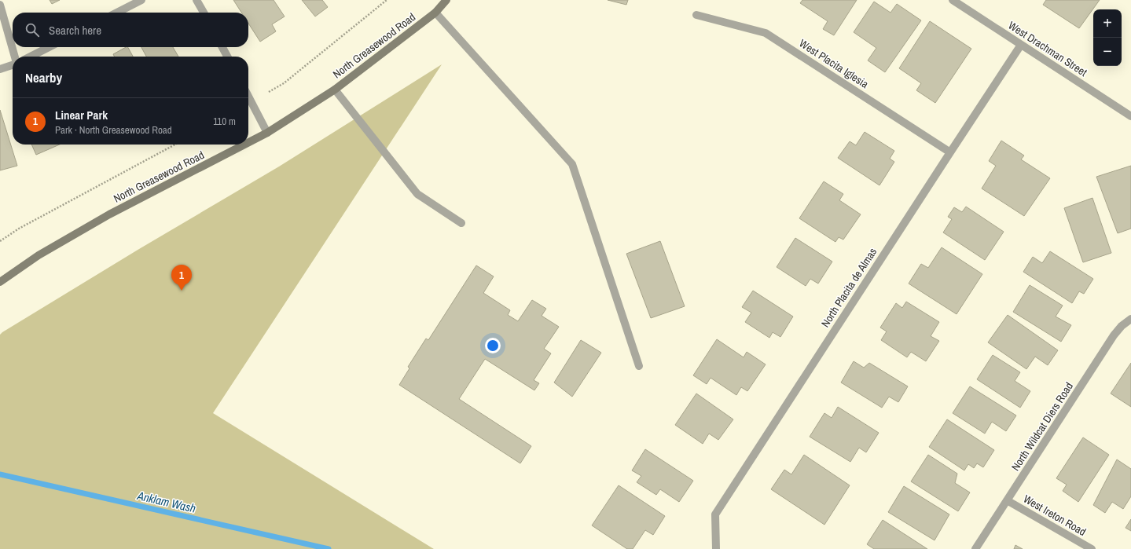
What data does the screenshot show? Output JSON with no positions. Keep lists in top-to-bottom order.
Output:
{
  "streets": {
    "street": [
      "North Greasewood Road",
      "West Drachman Street",
      "West Placita Iglesia",
      "North Placita de Almas",
      "North Wildcat Diers Road",
      "West Ireton Road"
    ]
  },
  "crossings": [
    ["West Drachman Street", "North Placita de Almas"],
    ["West Placita Iglesia", "North Placita de Almas"],
    ["North Wildcat Diers Road", "West Ireton Road"]
  ],
  "water": ["Anklam Wash"],
  "page": {
    "map_buttons": ["+", "−"],
    "search": "Search here",
    "heading": "Nearby",
    "list": [
      {
        "mark": "1",
        "name": "Linear Park",
        "note": "Park · North Greasewood Road",
        "value": "110 m"
      }
    ],
    "pins": "1"
  }
}
